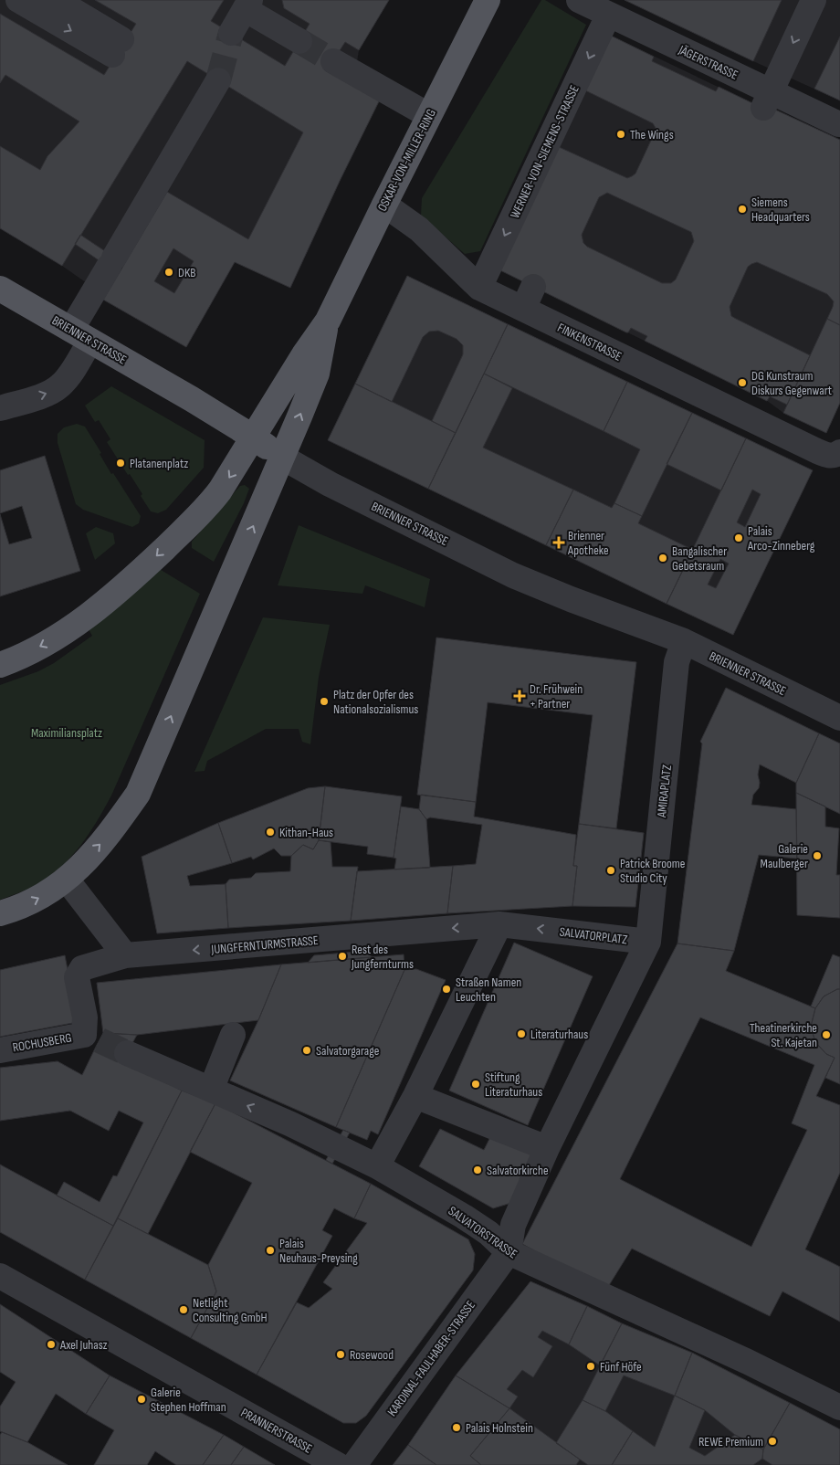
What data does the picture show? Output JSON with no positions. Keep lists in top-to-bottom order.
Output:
{
  "streets": {
    "main road": ["OSKAR-VON-MILLER-RING", "BRIENNER STRASSE"],
    "street": [
      "JÄGERSTRASSE",
      "WERNER-VON-SIEMENS-STRASSE",
      "FINKENSTRASSE",
      "AMIRAPLATZ",
      "SALVATORPLATZ",
      "JUNGFERNTURMSTRASSE",
      "ROCHUSBERG",
      "SALVATORSTRASSE",
      "KARDINAL-FAULHABER-STRASSE",
      "PRANNERSTRASSE"
    ]
  },
  "crossings": [
    ["JÄGERSTRASSE", "WERNER-VON-SIEMENS-STRASSE"],
    ["WERNER-VON-SIEMENS-STRASSE", "FINKENSTRASSE"],
    ["OSKAR-VON-MILLER-RING", "BRIENNER STRASSE"],
    ["OSKAR-VON-MILLER-RING", "FINKENSTRASSE"],
    ["BRIENNER STRASSE", "AMIRAPLATZ"],
    ["AMIRAPLATZ", "SALVATORPLATZ"],
    ["SALVATORPLATZ", "JUNGFERNTURMSTRASSE"],
    ["SALVATORPLATZ", "SALVATORSTRASSE"],
    ["SALVATORPLATZ", "KARDINAL-FAULHABER-STRASSE"],
    ["JUNGFERNTURMSTRASSE", "ROCHUSBERG"],
    ["SALVATORSTRASSE", "KARDINAL-FAULHABER-STRASSE"]
  ],
  "one_way": ["WERNER-VON-SIEMENS-STRASSE", "JUNGFERNTURMSTRASSE"],
  "parks": ["Maximiliansplatz"],
  "places": {
    "other": [
      "The Wings",
      "Siemens Headquarters",
      "DKB",
      "DG Kunstraum Diskurs Gegenwart",
      "Platanenplatz",
      "Palais Arco-Zinneberg",
      "Bangalischer Gebetsraum",
      "Platz der Opfer des Nationalsozialismus",
      "Kithan-Haus",
      "Galerie Maulberger",
      "Patrick Broome Studio City",
      "Rest des Jungfernturms",
      "Straßen Namen Leuchten",
      "Literaturhaus",
      "Theatinerkirche St. Kajetan",
      "Salvatorgarage",
      "Stiftung Literaturhaus",
      "Salvatorkirche",
      "Palais Neuhaus-Preysing",
      "Netlight Consulting GmbH",
      "Axel Juhasz",
      "Rosewood",
      "Fünf Höfe",
      "Galerie Stephen Hoffman",
      "Palais Holnstein",
      "REWE Premium"
    ],
    "health": ["Brienner Apotheke", "Dr. Frühwein + Partner"]
  }
}
